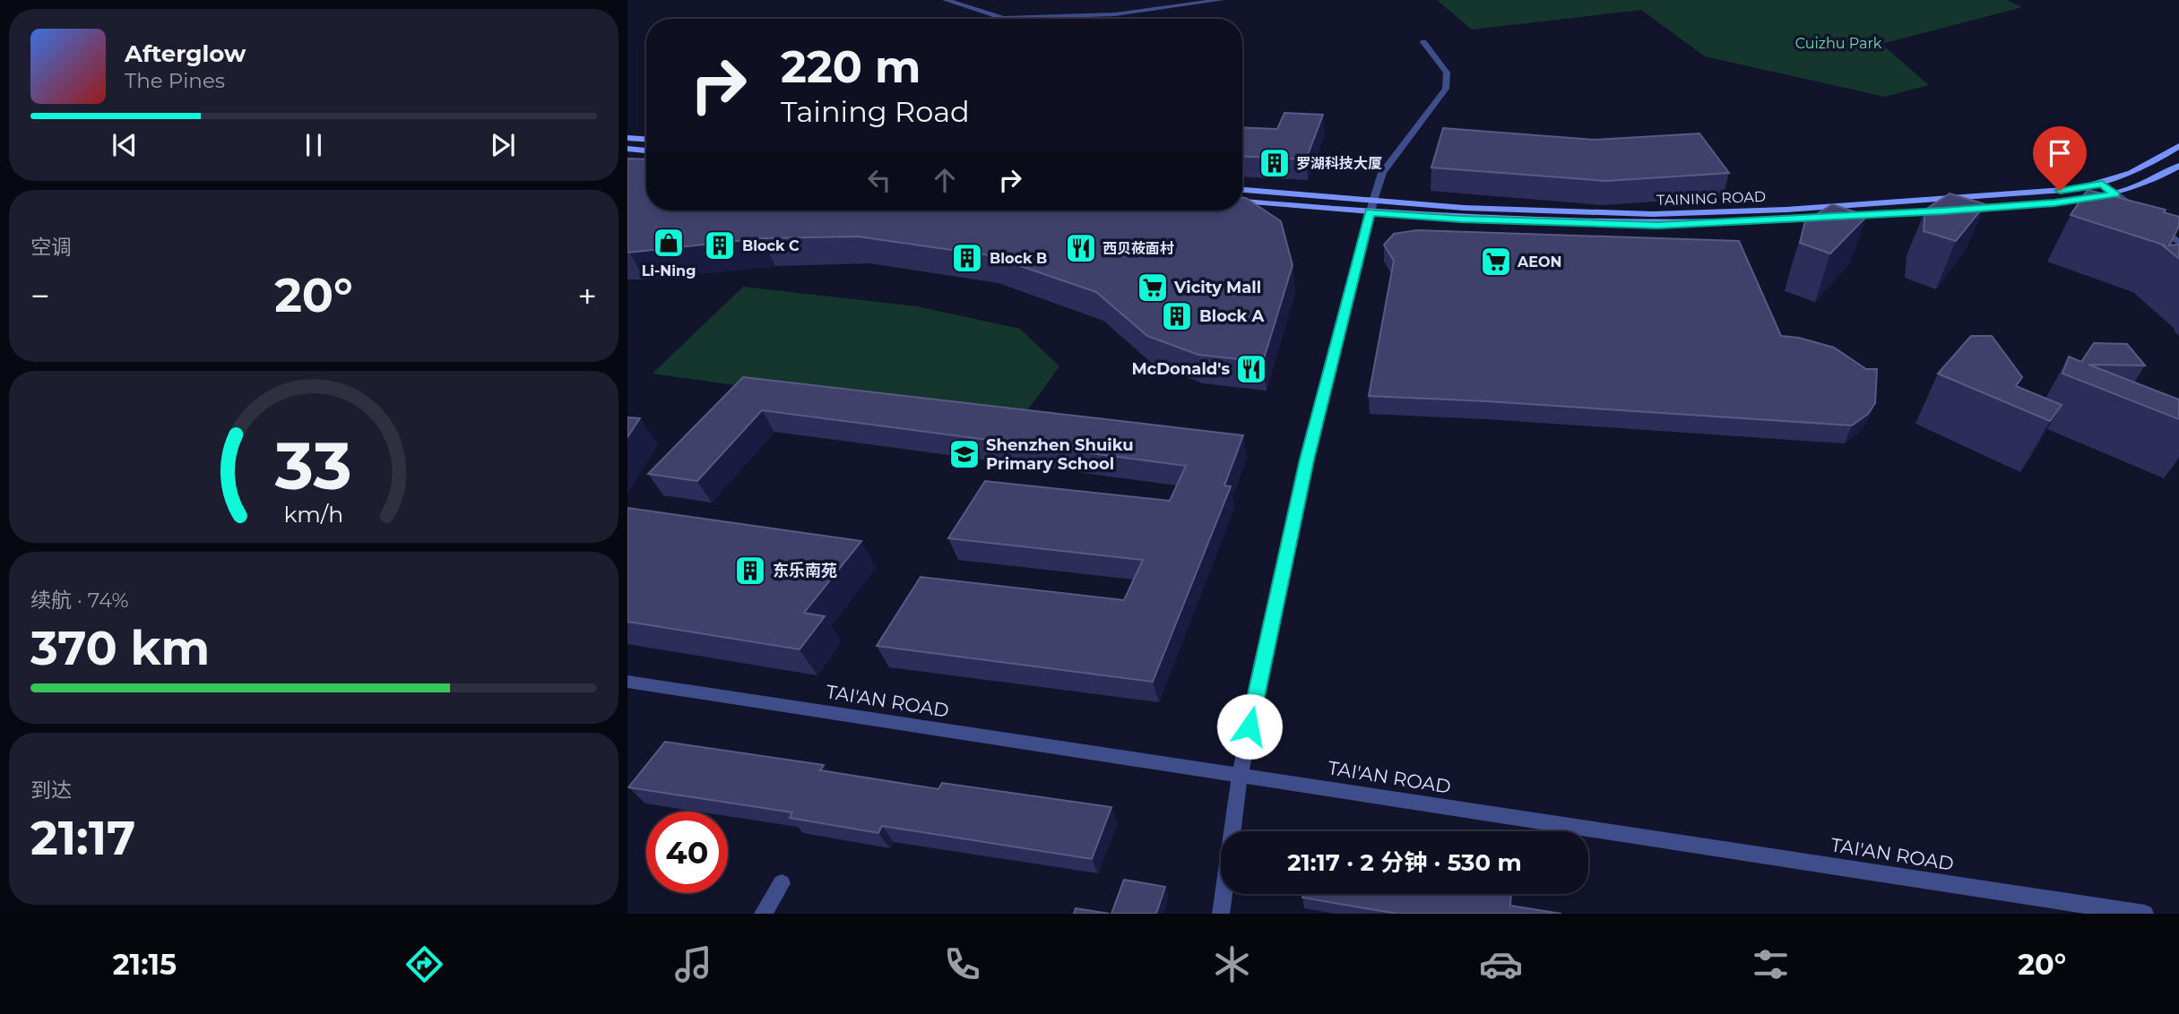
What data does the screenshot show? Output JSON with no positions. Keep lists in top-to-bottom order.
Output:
{
  "streets": {
    "main road": ["TAINING ROAD"],
    "street": ["TAI'AN ROAD"]
  },
  "parks": ["Cuizhu Park"],
  "places": {
    "building": [
      "罗湖科技大厦",
      "Block C",
      "Block B",
      "Block A",
      "东乐南苑"
    ],
    "shop": ["Li-Ning"],
    "restaurant": ["西贝莜面村", "McDonald's"],
    "supermarket": ["AEON", "Vicity Mall"],
    "school or university": ["Shenzhen Shuiku Primary School"]
  },
  "page": {
    "turn": ["220 m", "Taining Road"],
    "song": ["Afterglow", "The Pines"],
    "tile": [
      "空调",
      ["续航 · 74%", "370 km"],
      ["到达", "21:17"]
    ],
    "heat": ["−", "20°", "+"],
    "limit": "40",
    "trip": "21:17 · 2 分钟 · 530 m",
    "tabs": ["21:15", "20°"],
    "gauge": ["33", "km/h"]
  }
}
